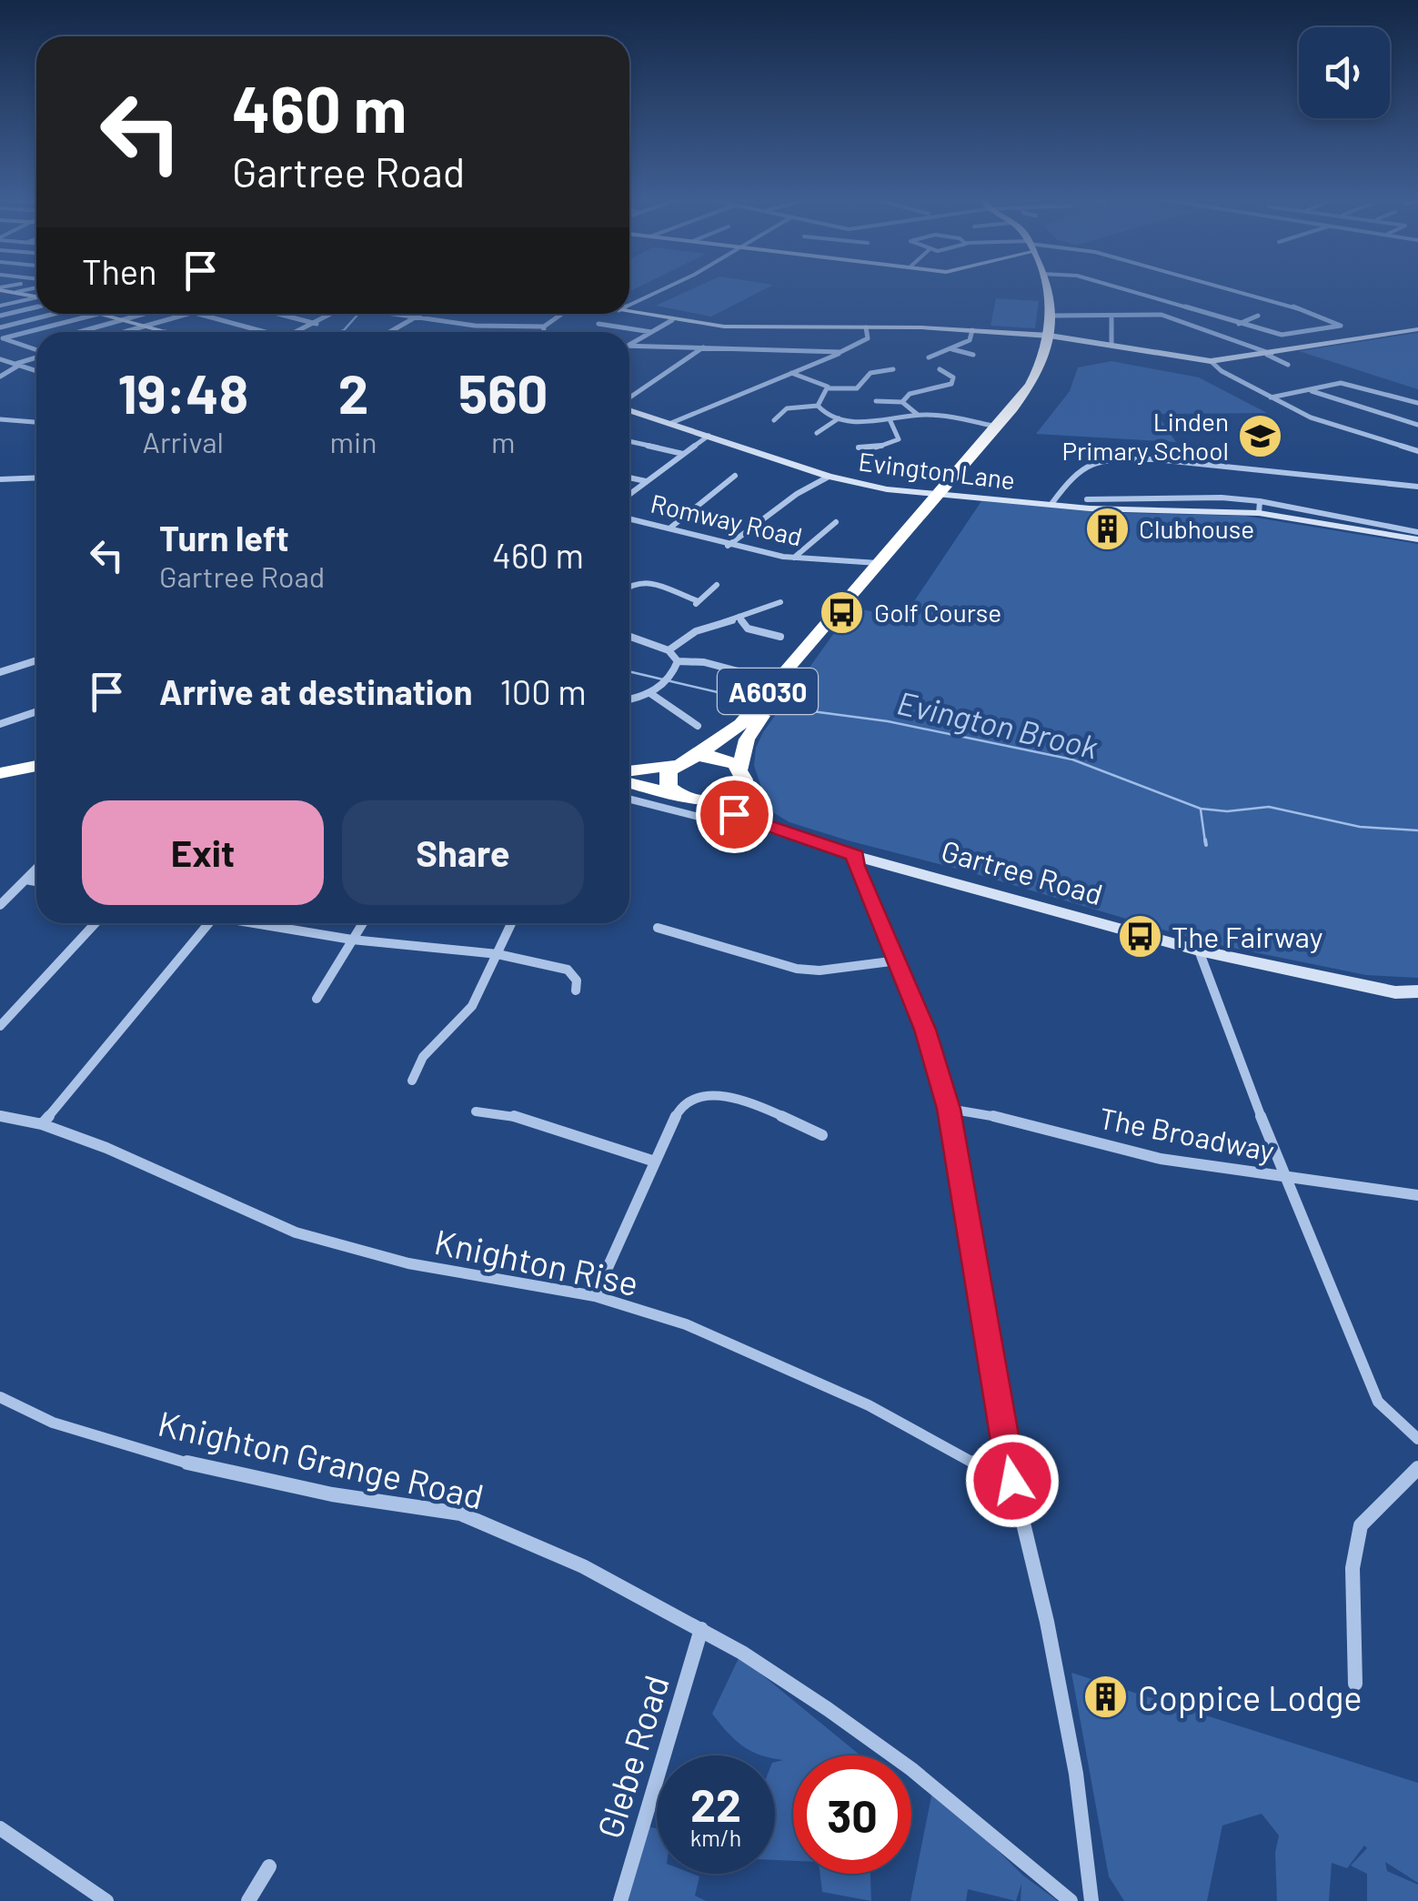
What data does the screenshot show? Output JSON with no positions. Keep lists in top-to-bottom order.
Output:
{
  "streets": {
    "highway": ["A6030"],
    "street": [
      "Evington Lane",
      "Romway Road",
      "Gartree Road",
      "The Broadway",
      "Knighton Rise",
      "Knighton Grange Road",
      "Glebe Road"
    ]
  },
  "crossings": [
    ["Evington Lane", "A6030"],
    ["Romway Road", "A6030"],
    ["A6030", "Gartree Road"],
    ["Knighton Grange Road", "Glebe Road"]
  ],
  "water": ["Evington Brook"],
  "places": {
    "school or university": ["Linden Primary School"],
    "building": ["Clubhouse", "Coppice Lodge"],
    "bus stop": ["Golf Course", "The Fairway"]
  },
  "page": {
    "turn": ["460 m", "Gartree Road"],
    "then": "Then",
    "eta": [
      "19:48",
      "Arrival",
      "2",
      "min",
      "560",
      "m"
    ],
    "list": [
      {
        "name": "Turn left",
        "note": "Gartree Road",
        "value": "460 m"
      },
      {
        "name": "Arrive at destination",
        "value": "100 m"
      }
    ],
    "buttons": ["Exit", "Share"],
    "speed": "22 km/h",
    "limit": "30"
  }
}
